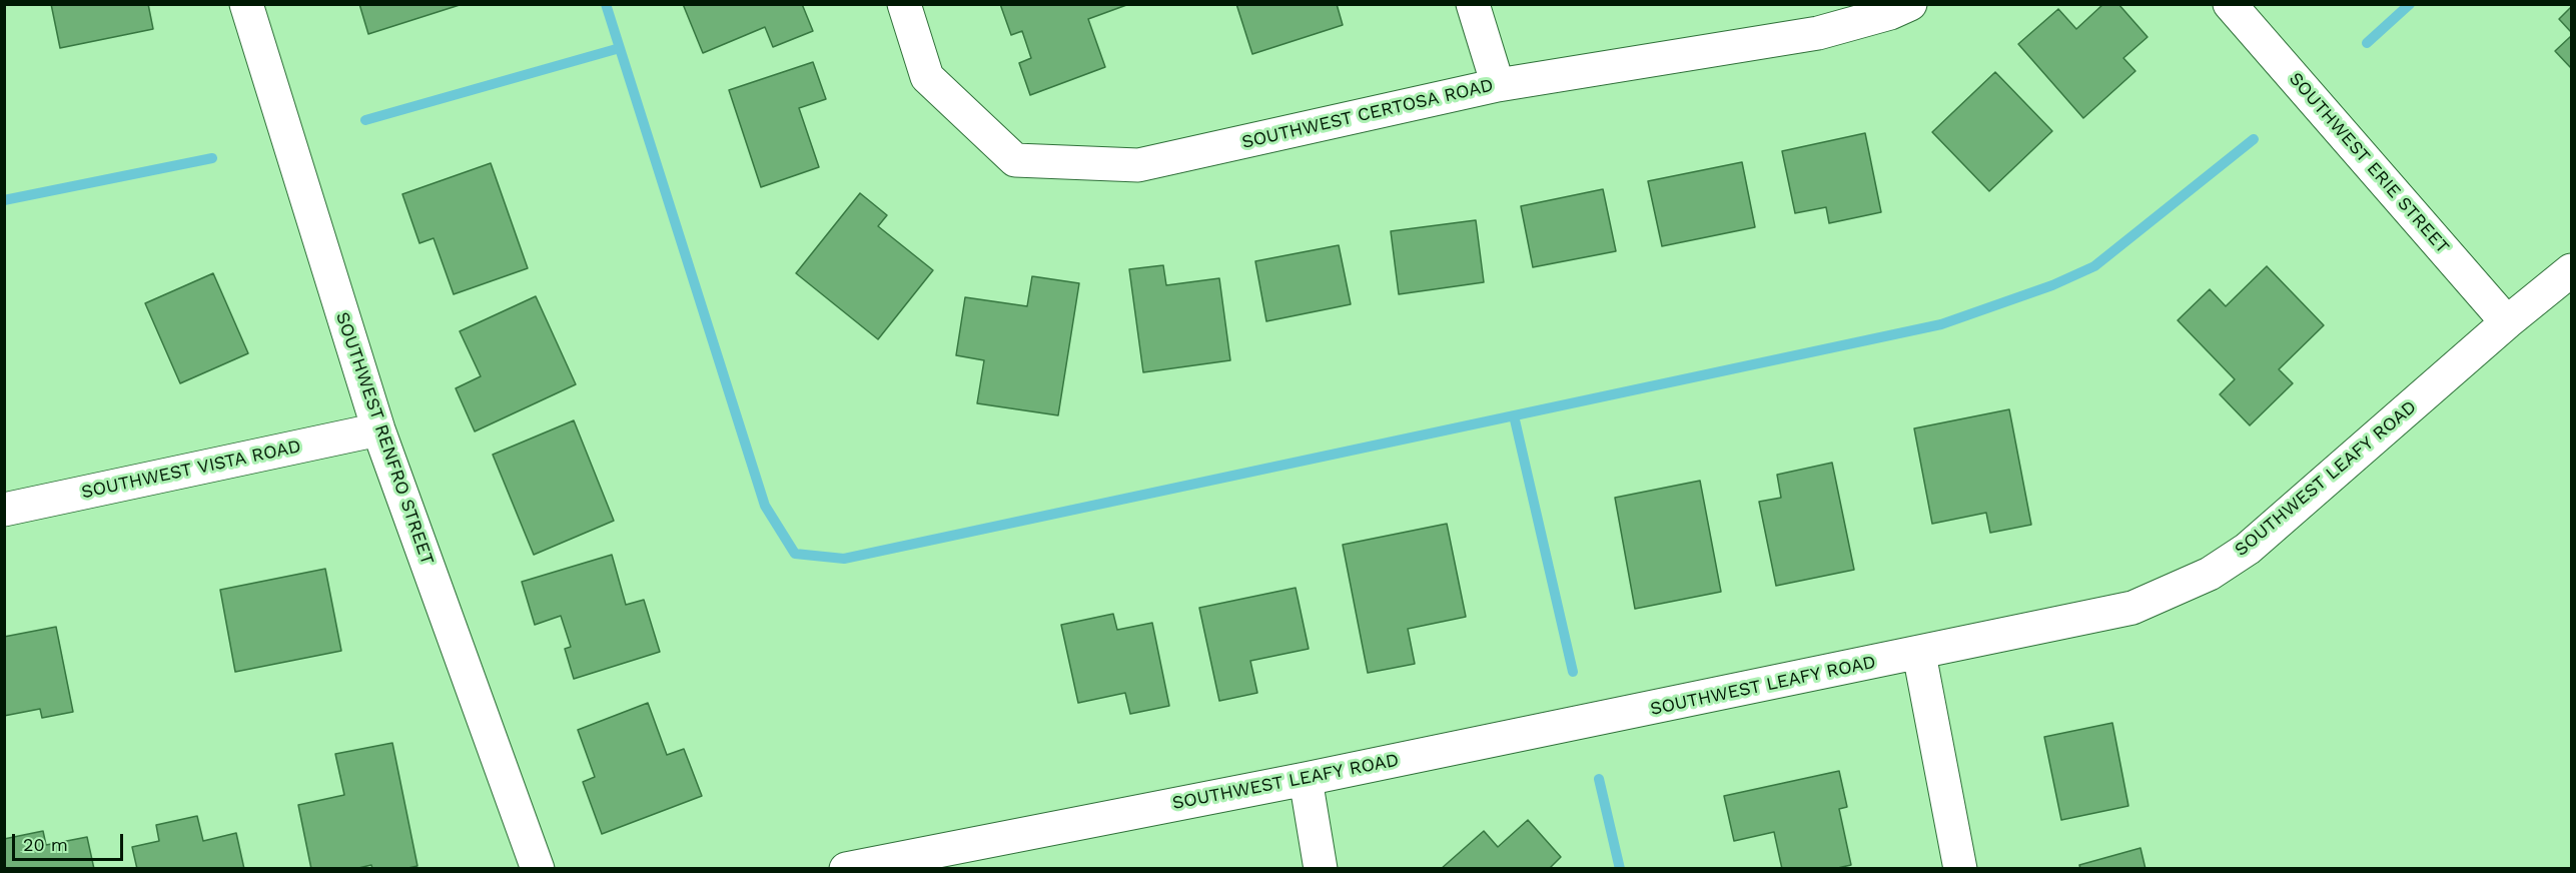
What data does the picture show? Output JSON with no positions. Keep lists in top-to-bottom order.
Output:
{
  "streets": {
    "street": [
      "SOUTHWEST CERTOSA ROAD",
      "SOUTHWEST ERIE STREET",
      "SOUTHWEST RENFRO STREET",
      "SOUTHWEST VISTA ROAD",
      "SOUTHWEST LEAFY ROAD"
    ]
  },
  "crossings": [
    ["SOUTHWEST ERIE STREET", "SOUTHWEST LEAFY ROAD"],
    ["SOUTHWEST RENFRO STREET", "SOUTHWEST VISTA ROAD"]
  ],
  "scale_bar": "20 m"
}
